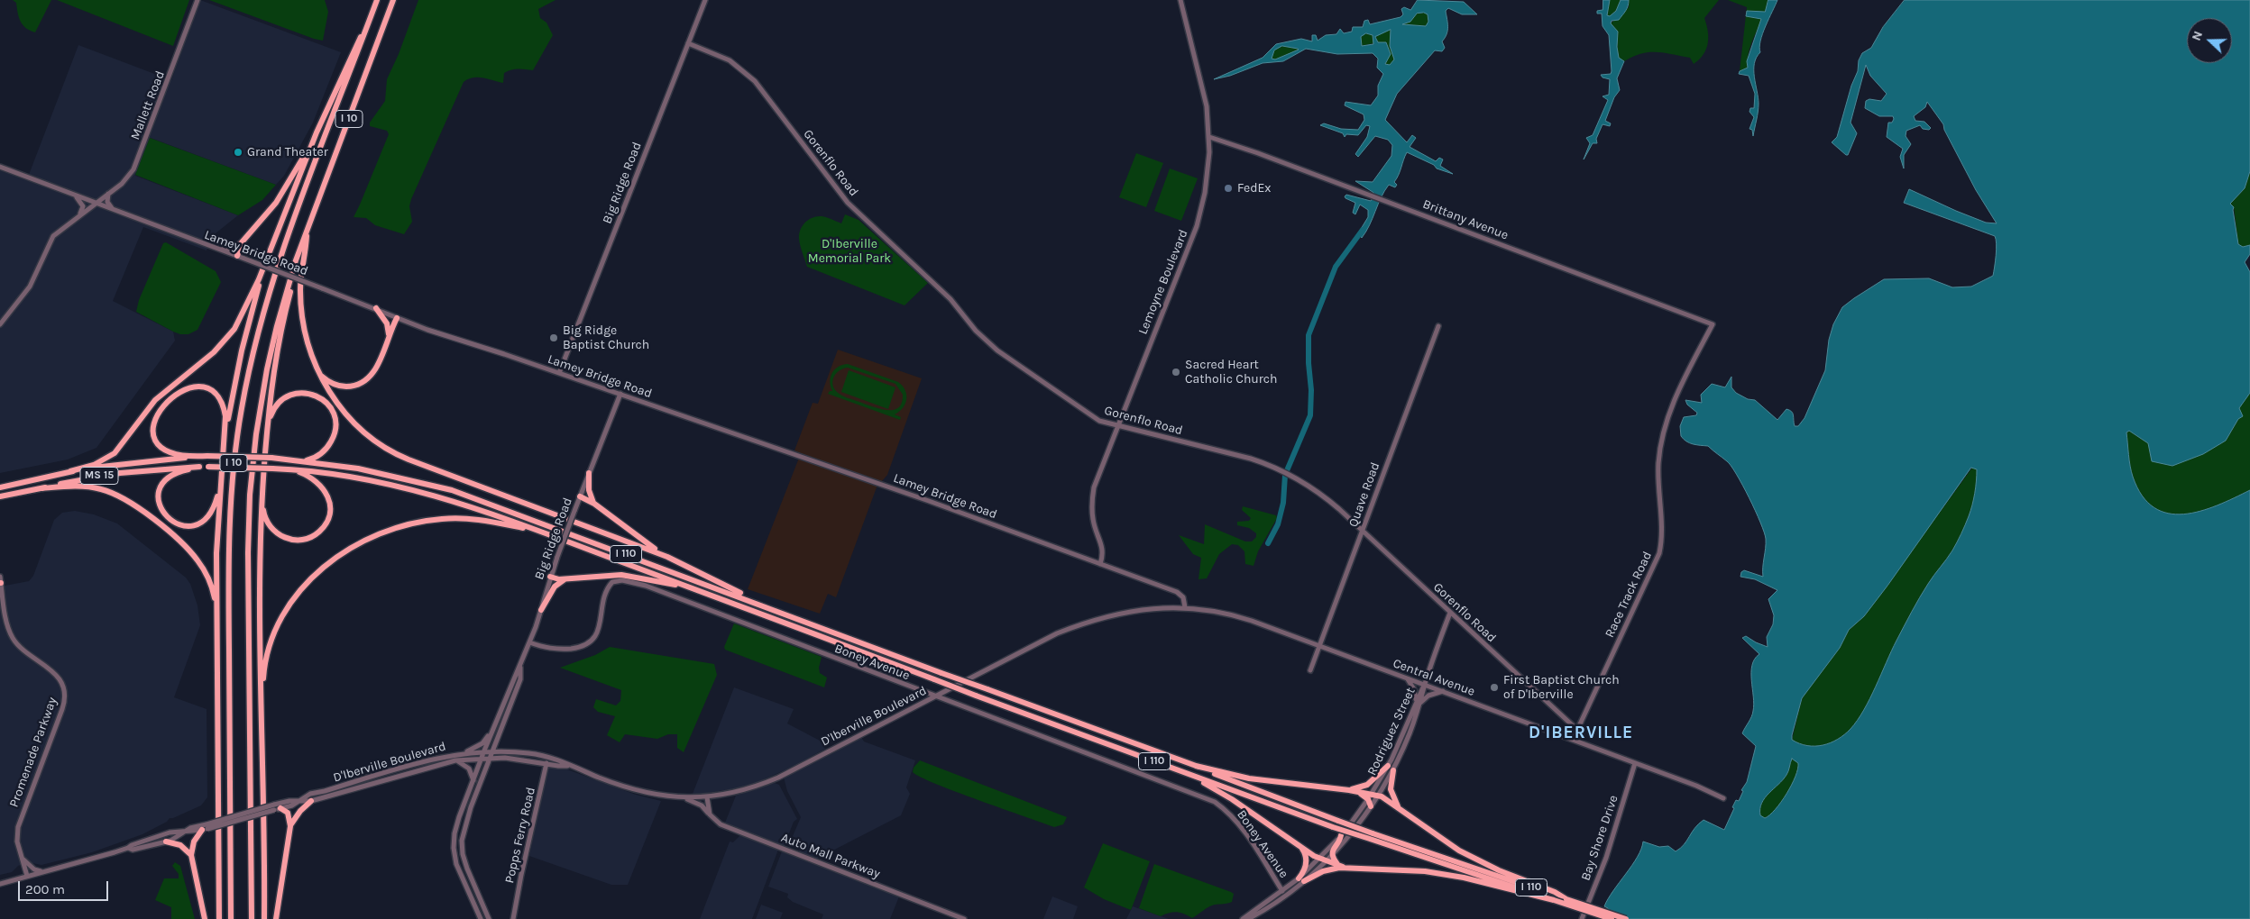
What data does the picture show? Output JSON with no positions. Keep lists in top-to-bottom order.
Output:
{
  "streets": {
    "highway": ["I 10", "MS 15", "I 110"],
    "main road": [
      "Mallett Road",
      "Gorenflo Road",
      "Big Ridge Road",
      "Brittany Avenue",
      "Lamey Bridge Road",
      "Lemoyne Boulevard",
      "Quave Road",
      "Race Track Road",
      "Boney Avenue",
      "Central Avenue",
      "D'Iberville Boulevard",
      "Rodriguez Street",
      "Promenade Parkway",
      "Popps Ferry Road",
      "Bay Shore Drive",
      "Auto Mall Parkway"
    ]
  },
  "crossings": [
    ["Mallett Road", "Lamey Bridge Road"],
    ["Gorenflo Road", "Big Ridge Road"],
    ["Gorenflo Road", "Lemoyne Boulevard"],
    ["Gorenflo Road", "Quave Road"],
    ["Gorenflo Road", "Race Track Road"],
    ["Gorenflo Road", "Rodriguez Street"],
    ["Big Ridge Road", "Lamey Bridge Road"],
    ["Big Ridge Road", "Boney Avenue"],
    ["Big Ridge Road", "D'Iberville Boulevard"],
    ["Brittany Avenue", "Lemoyne Boulevard"],
    ["Brittany Avenue", "Race Track Road"],
    ["Lamey Bridge Road", "Lemoyne Boulevard"],
    ["Lamey Bridge Road", "Central Avenue"],
    ["MS 15", "I 110"],
    ["Quave Road", "Central Avenue"],
    ["Race Track Road", "Central Avenue"],
    ["Boney Avenue", "D'Iberville Boulevard"],
    ["Boney Avenue", "Rodriguez Street"],
    ["Central Avenue", "D'Iberville Boulevard"],
    ["Central Avenue", "Rodriguez Street"],
    ["Central Avenue", "Bay Shore Drive"],
    ["D'Iberville Boulevard", "Popps Ferry Road"],
    ["D'Iberville Boulevard", "Auto Mall Parkway"]
  ],
  "districts": ["D'IBERVILLE"],
  "parks": ["D'Iberville Memorial Park"],
  "places": [
    "Grand Theater",
    "FedEx",
    "Big Ridge Baptist Church",
    "Sacred Heart Catholic Church",
    "First Baptist Church of D'Iberville"
  ],
  "scale_bar": "200 m",
  "north": "left"
}
